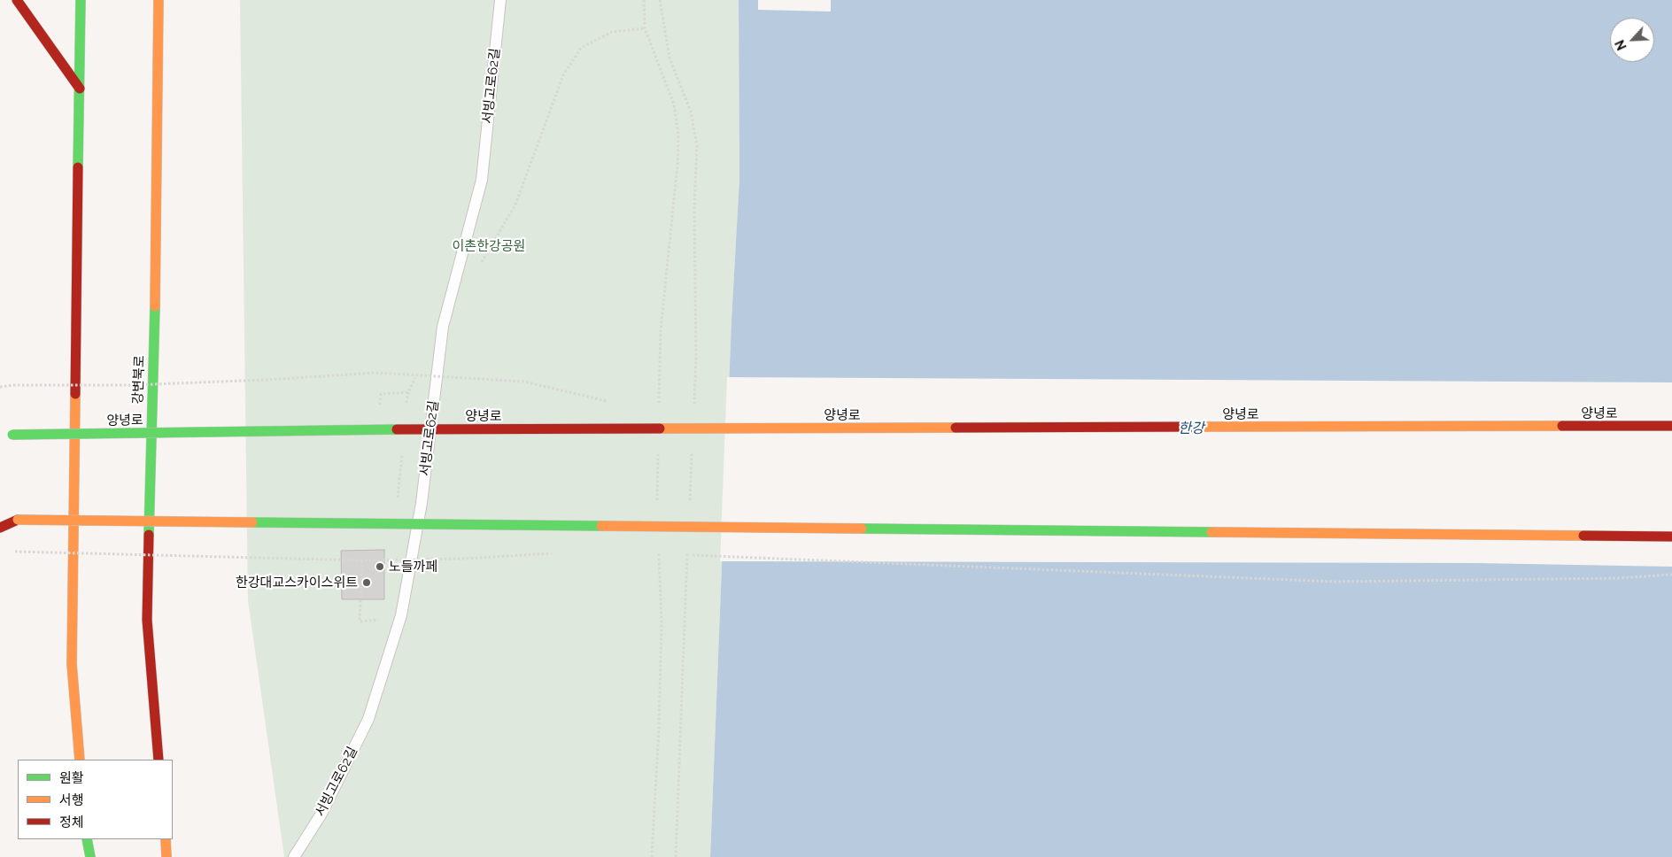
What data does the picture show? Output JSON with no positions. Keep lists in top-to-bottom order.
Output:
{
  "streets": {
    "main road": ["강변북로", "양녕로"],
    "lane": ["서빙고로62길"]
  },
  "water": ["한강"],
  "parks": ["이촌한강공원"],
  "places": ["노들까페", "한강대교스카이스위트"],
  "legend": ["원활", "서행", "정체"],
  "north": "bottom left"
}
